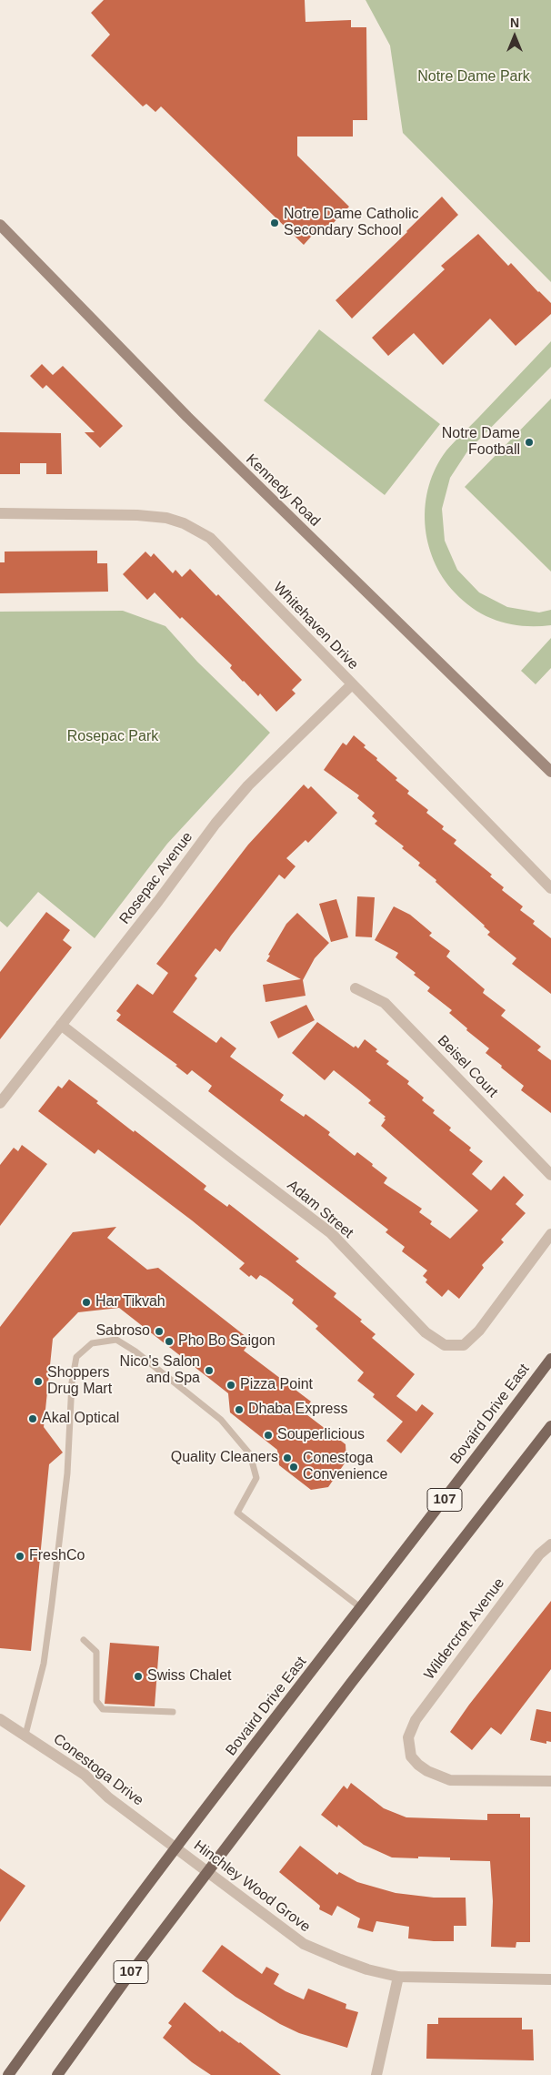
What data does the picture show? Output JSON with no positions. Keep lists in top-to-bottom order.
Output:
{
  "streets": {
    "main road": ["Kennedy Road", "Bovaird Drive East", "107"],
    "street": [
      "Whitehaven Drive",
      "Rosepac Avenue",
      "Beisel Court",
      "Adam Street",
      "Wildercroft Avenue",
      "Conestoga Drive",
      "Hinchley Wood Grove"
    ]
  },
  "crossings": [
    ["Whitehaven Drive", "Rosepac Avenue"],
    ["Rosepac Avenue", "Adam Street"],
    ["Bovaird Drive East", "Conestoga Drive"],
    ["Bovaird Drive East", "Hinchley Wood Grove"],
    ["107", "Hinchley Wood Grove"],
    ["Conestoga Drive", "Hinchley Wood Grove"]
  ],
  "parks": ["Notre Dame Park", "Rosepac Park"],
  "places": [
    "Notre Dame Catholic Secondary School",
    "Notre Dame Football",
    "Har Tikvah",
    "Sabroso",
    "Pho Bo Saigon",
    "Nico's Salon and Spa",
    "Shoppers Drug Mart",
    "Pizza Point",
    "Dhaba Express",
    "Akal Optical",
    "Souperlicious",
    "Quality Cleaners",
    "Conestoga Convenience",
    "FreshCo",
    "Swiss Chalet"
  ],
  "north": "top"
}
